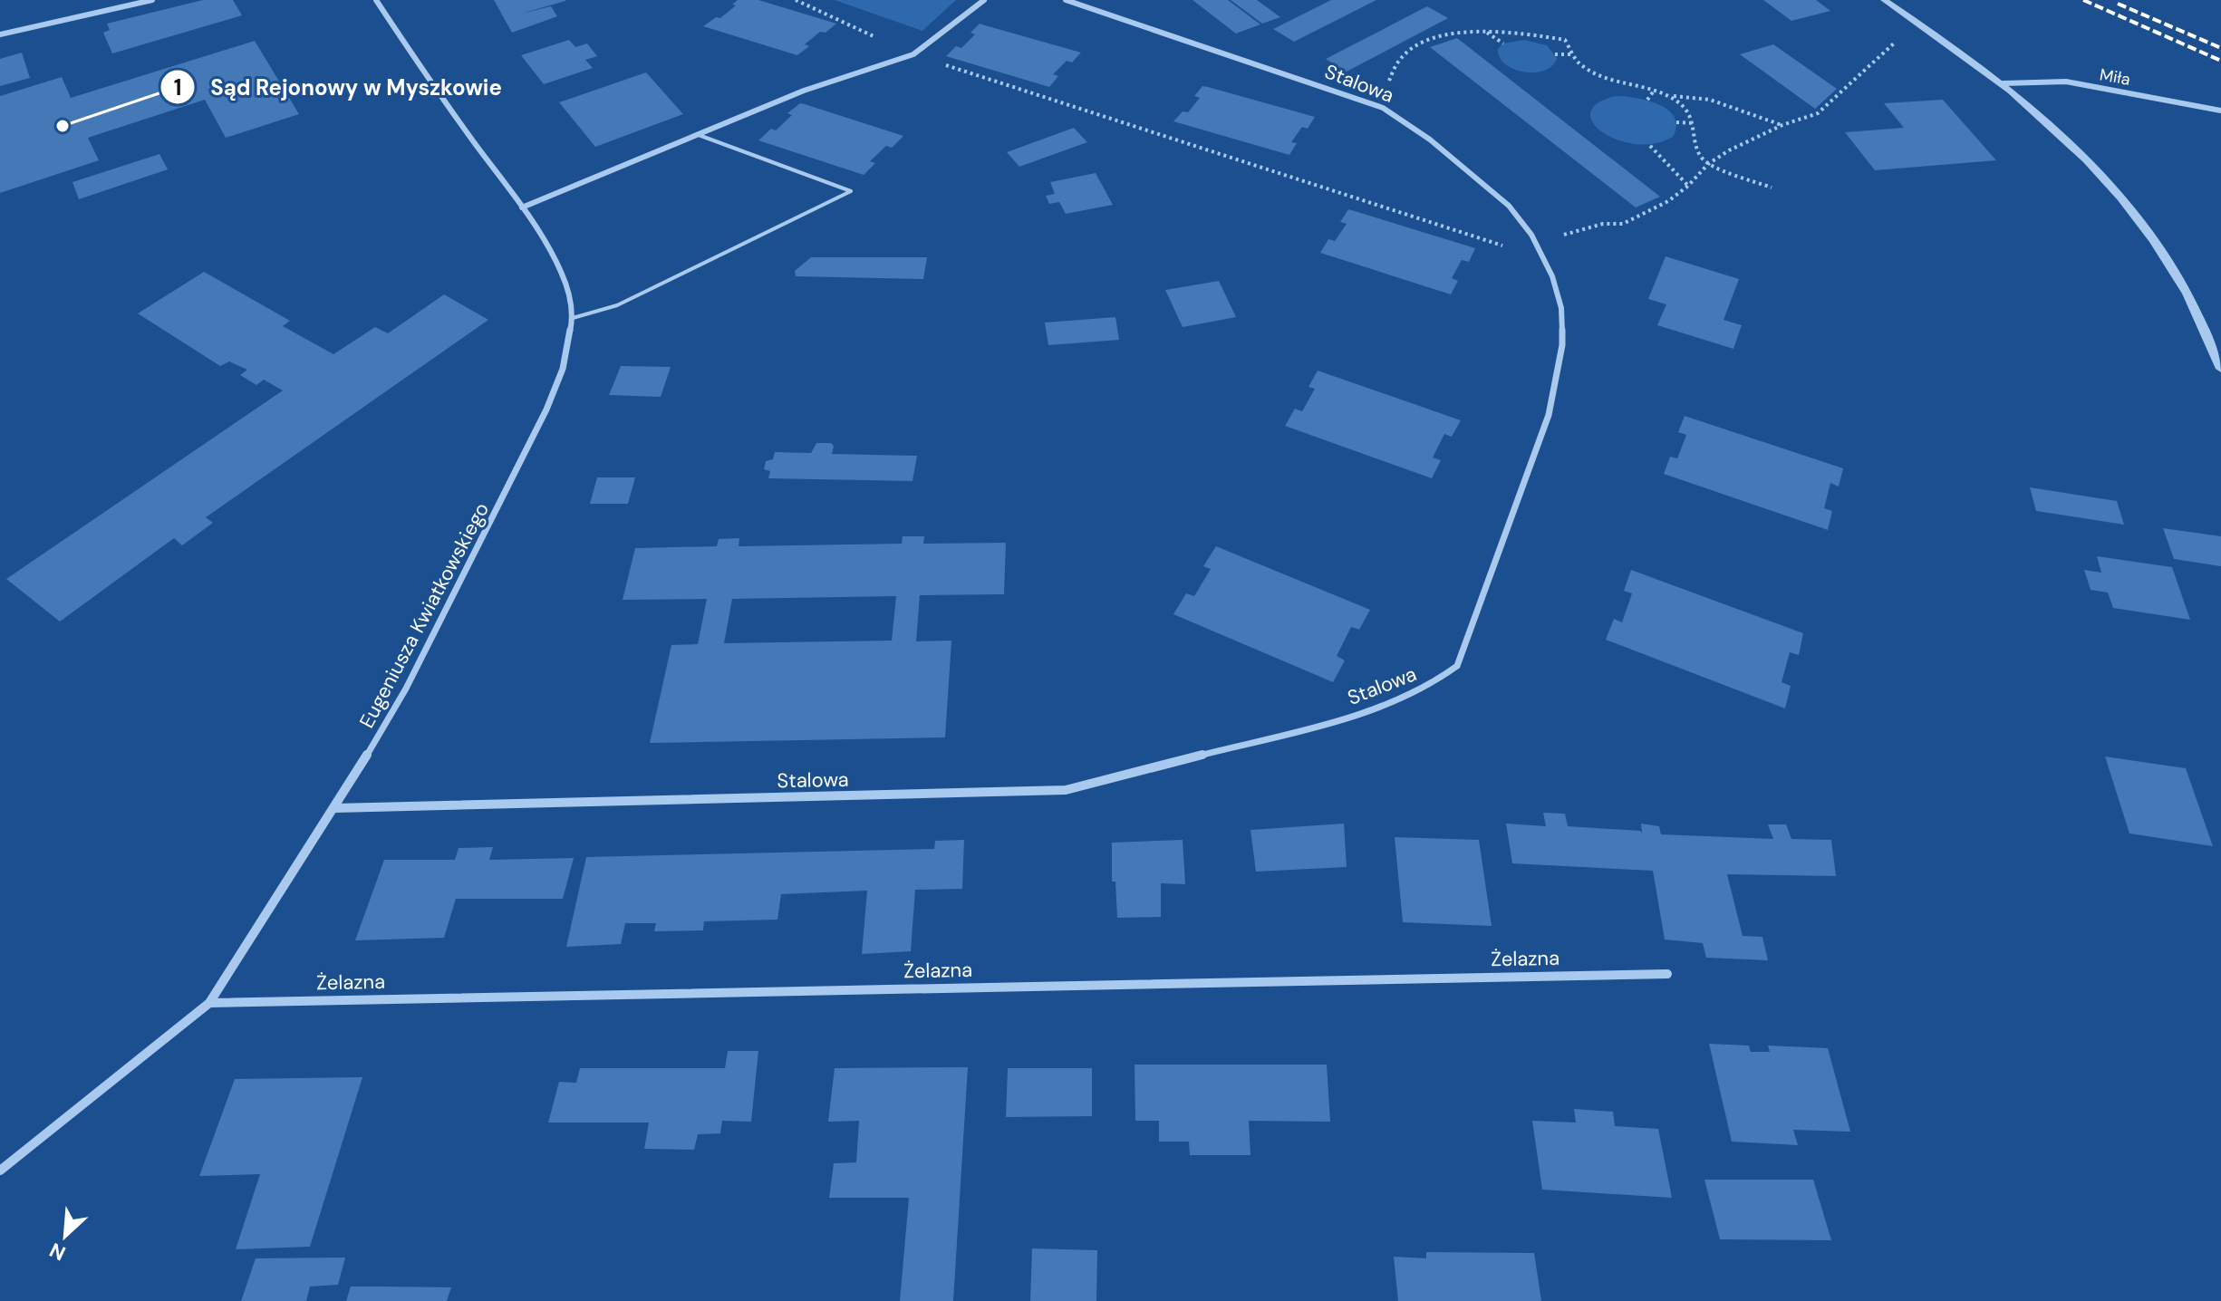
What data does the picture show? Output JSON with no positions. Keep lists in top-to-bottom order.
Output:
{
  "streets": {
    "street": [
      "Miła",
      "Stalowa",
      "Eugeniusza Kwiatkowskiego",
      "Żelazna"
    ]
  },
  "crossings": [
    ["Stalowa", "Eugeniusza Kwiatkowskiego"],
    ["Eugeniusza Kwiatkowskiego", "Żelazna"]
  ],
  "places": ["Sąd Rejonowy w Myszkowie"],
  "north": "bottom left"
}
